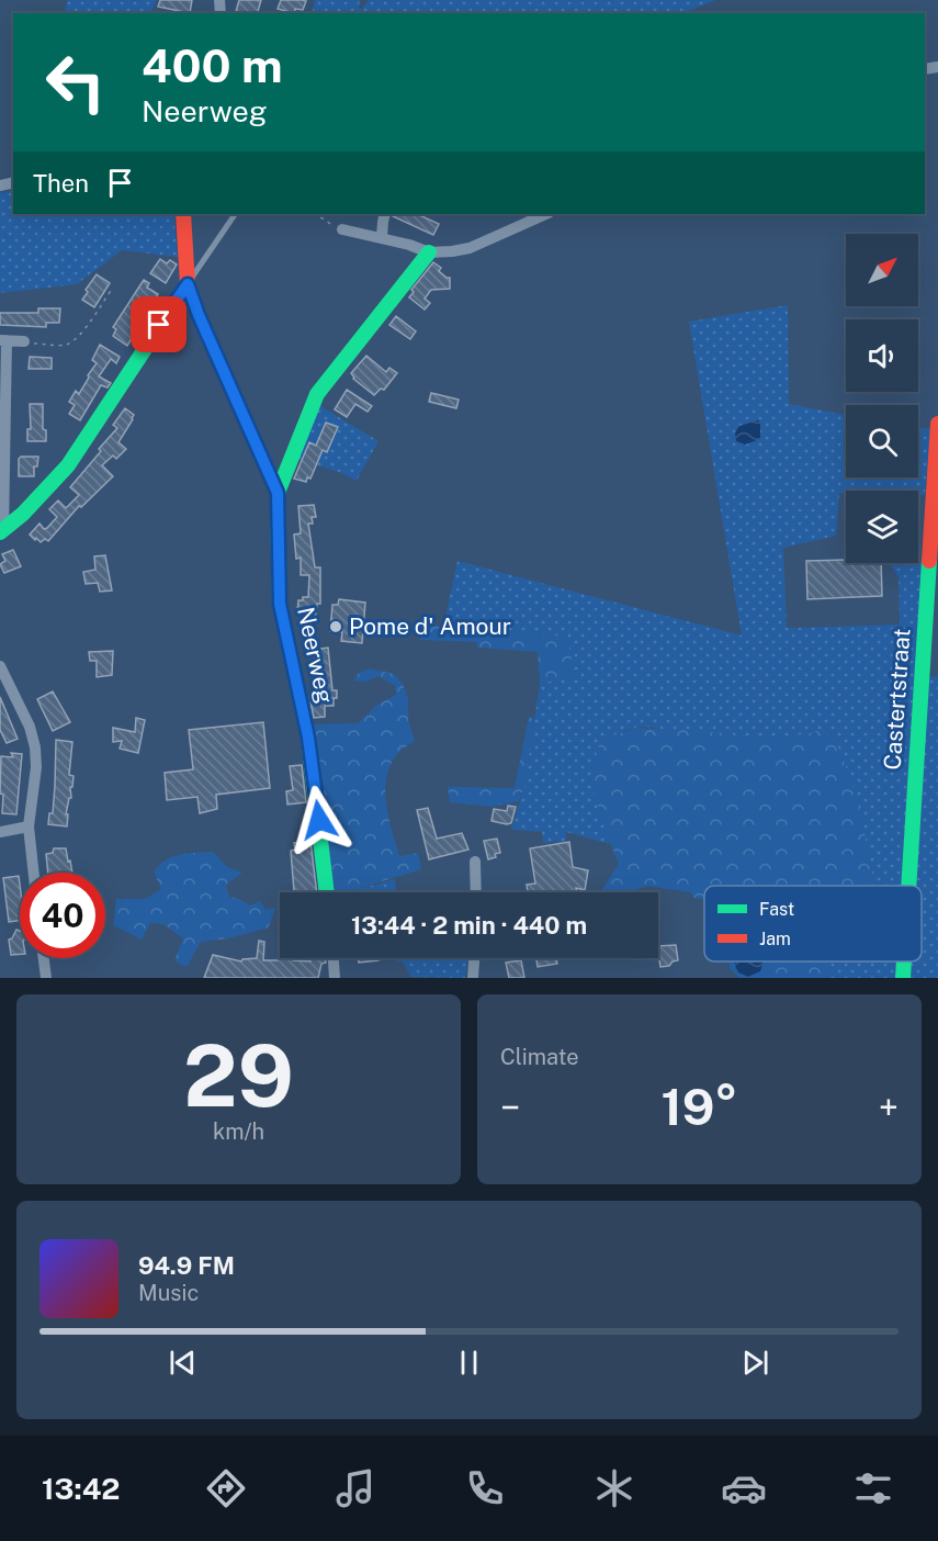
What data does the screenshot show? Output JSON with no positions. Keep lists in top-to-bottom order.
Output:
{
  "streets": {
    "street": ["Neerweg", "Castertstraat"]
  },
  "places": ["Pome d' Amour"],
  "legend": ["Fast", "Jam"],
  "north": "top right",
  "page": {
    "turn": ["400 m", "Neerweg"],
    "then": "Then",
    "limit": "40",
    "trip": "13:44 · 2 min · 440 m",
    "tile": [
      ["29", "km/h"],
      "Climate"
    ],
    "heat": ["−", "19°", "+"],
    "song": ["94.9 FM", "Music"],
    "tabs": "13:42"
  }
}
